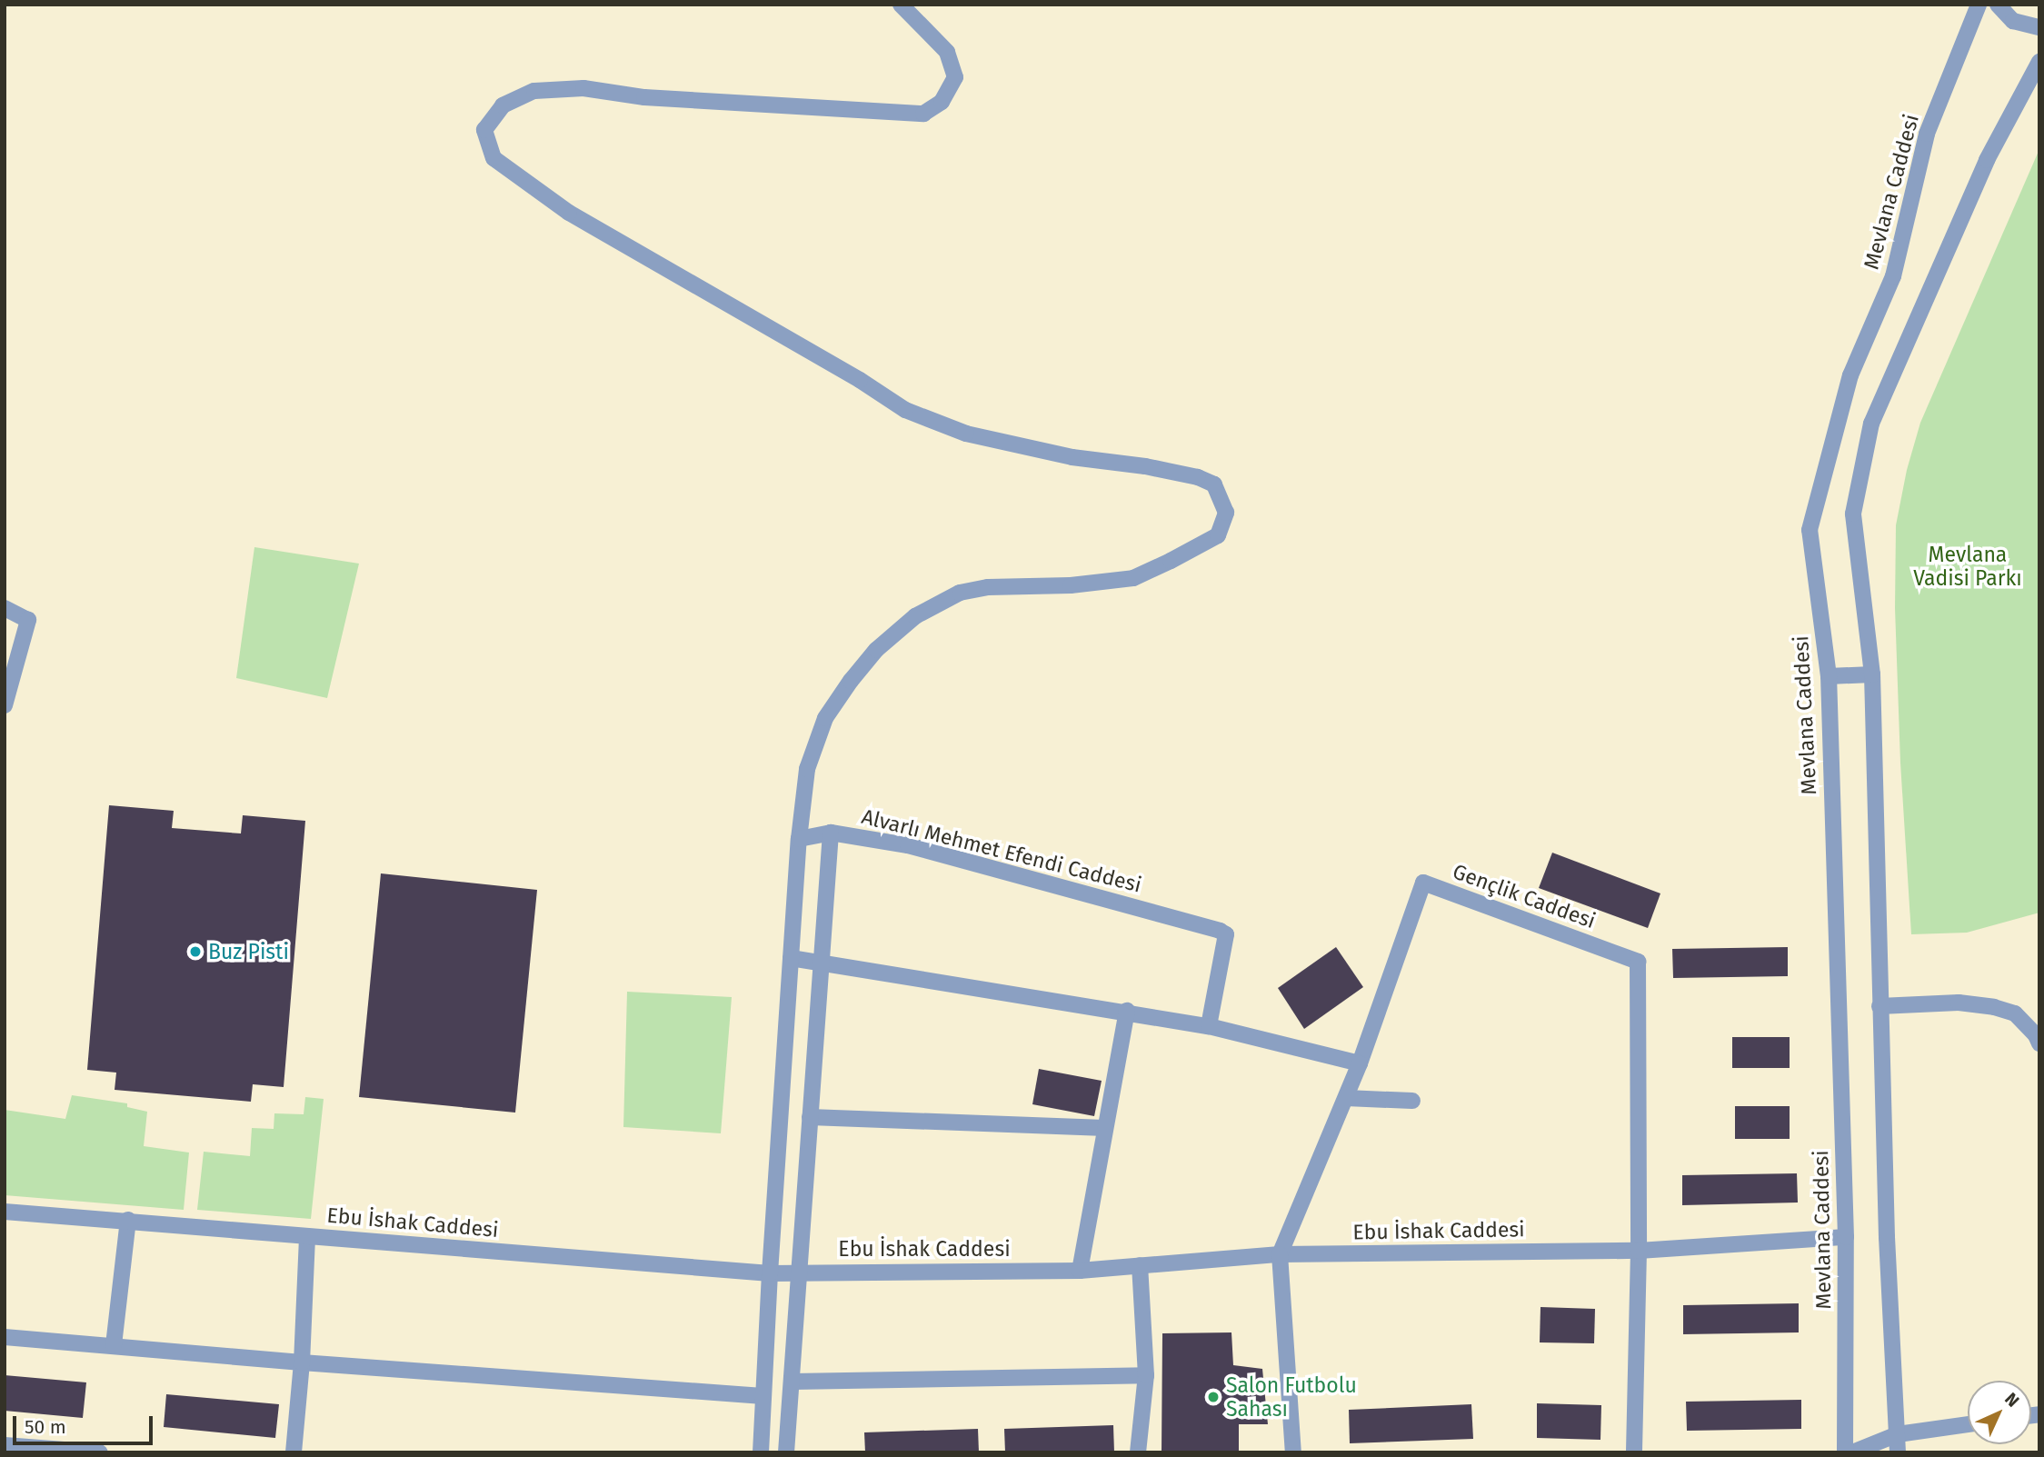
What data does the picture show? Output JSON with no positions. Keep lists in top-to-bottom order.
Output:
{
  "streets": {
    "street": [
      "Mevlana Caddesi",
      "Alvarlı Mehmet Efendi Caddesi",
      "Gençlik Caddesi",
      "Ebu İshak Caddesi"
    ]
  },
  "crossings": [
    ["Mevlana Caddesi", "Ebu İshak Caddesi"],
    ["Alvarlı Mehmet Efendi Caddesi", "Ebu İshak Caddesi"],
    ["Gençlik Caddesi", "Ebu İshak Caddesi"]
  ],
  "parks": ["Mevlana Vadisi Parkı"],
  "places": ["Buz Pisti", "Salon Futbolu Sahası"],
  "scale_bar": "50 m",
  "north": "top right"
}
